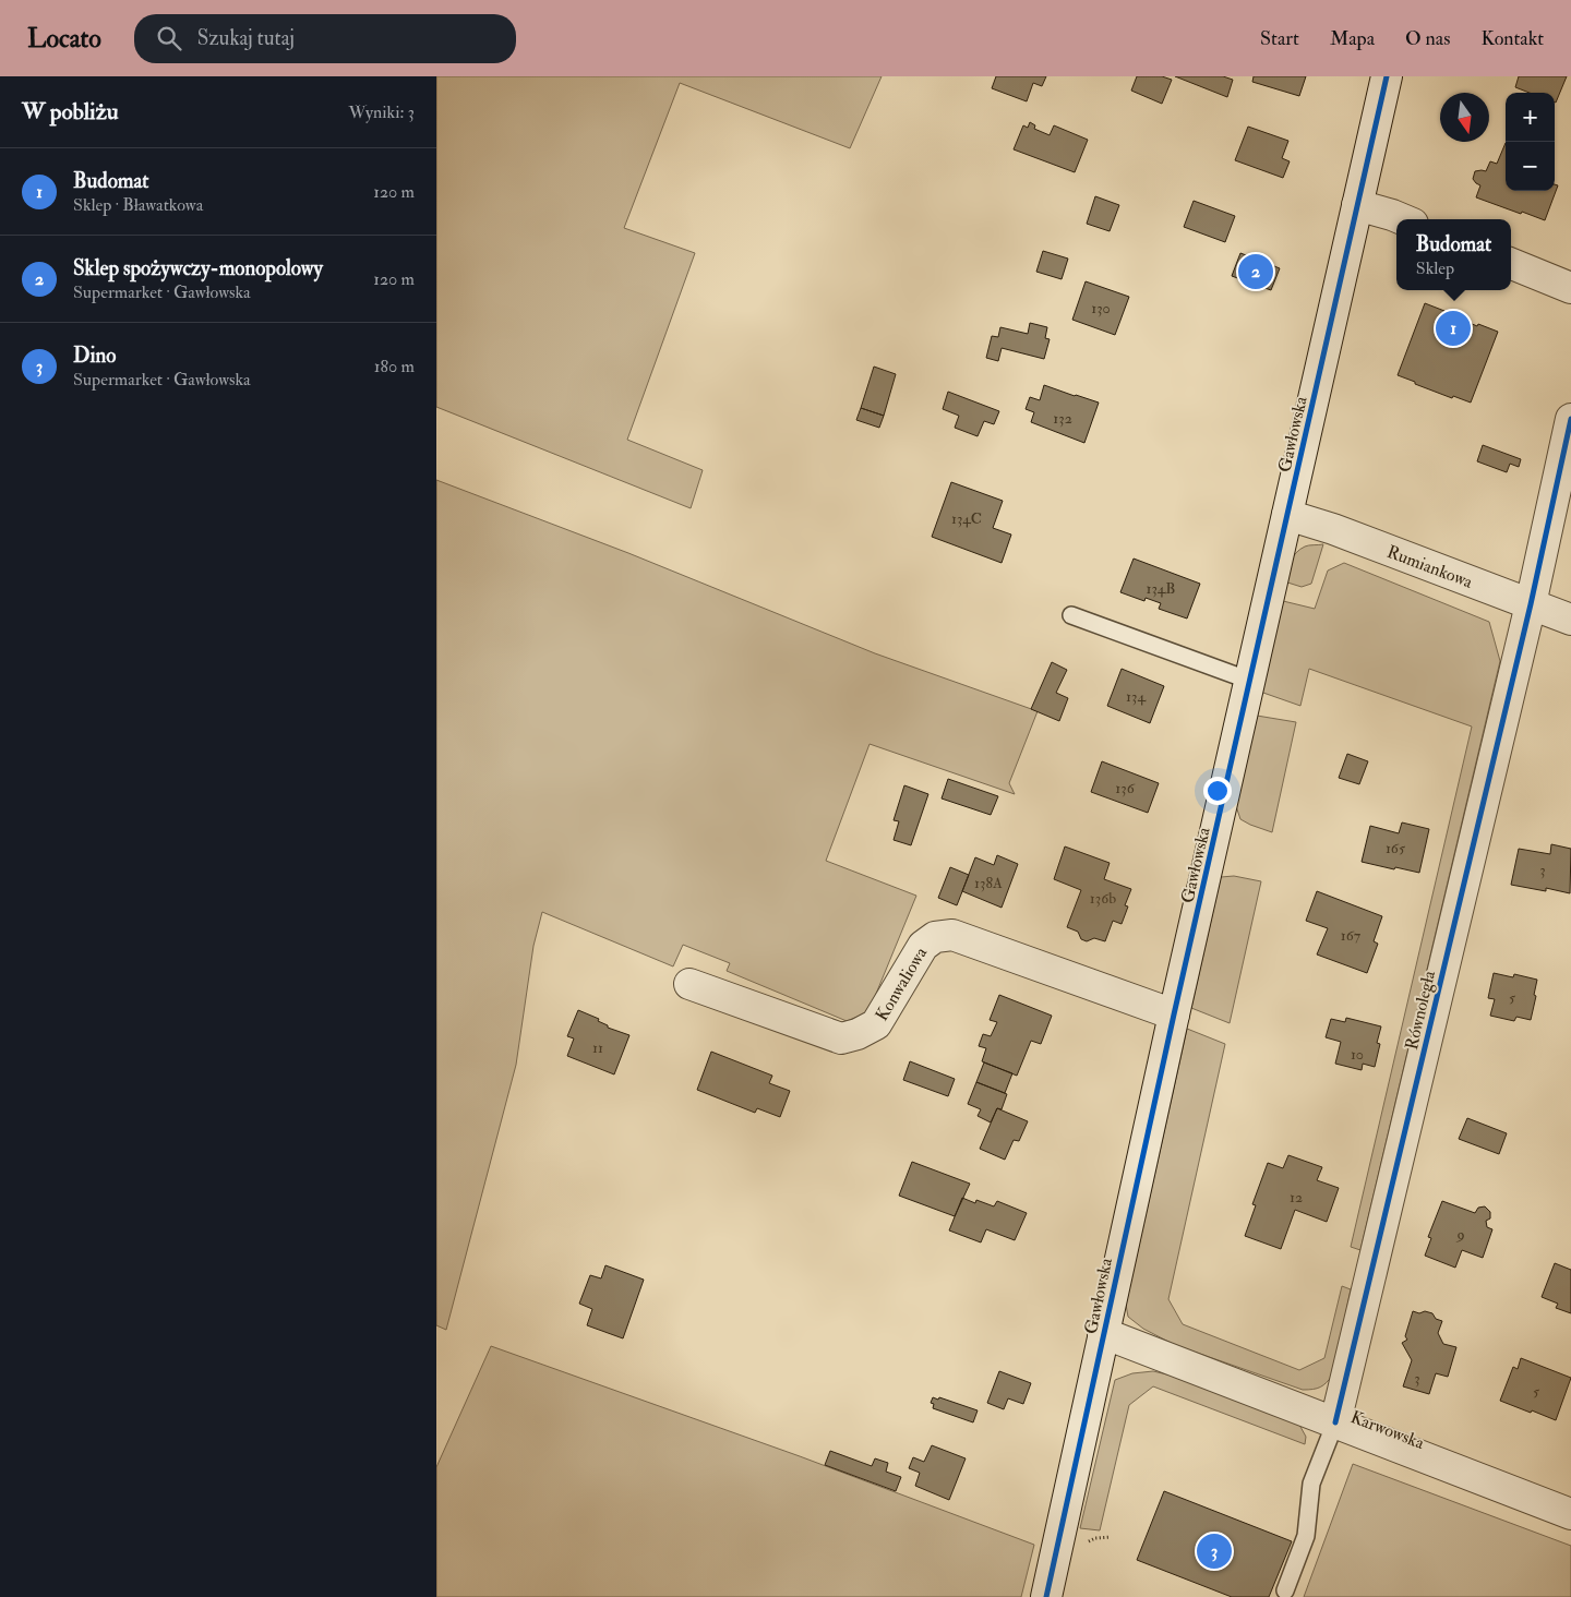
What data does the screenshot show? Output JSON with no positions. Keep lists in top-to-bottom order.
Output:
{
  "streets": {
    "street": [
      "Gawłowska",
      "Rumiankowa",
      "Konwaliowa",
      "Równoległa",
      "Karwowska"
    ]
  },
  "crossings": [
    ["Gawłowska", "Rumiankowa"],
    ["Gawłowska", "Konwaliowa"],
    ["Gawłowska", "Karwowska"],
    ["Rumiankowa", "Równoległa"],
    ["Równoległa", "Karwowska"]
  ],
  "house_numbers": [
    "130",
    "132",
    "134C",
    "134B",
    "134",
    "136",
    "165",
    "3",
    "138A",
    "136b",
    "167",
    "5",
    "11",
    "10",
    "12",
    "9",
    "3",
    "5"
  ],
  "north": "bottom",
  "page": {
    "header": "Locato",
    "search": "Szukaj tutaj",
    "nav": [
      "Start",
      "Mapa",
      "O nas",
      "Kontakt"
    ],
    "heading": ["W pobliżu", "Wyniki: 3"],
    "map_buttons": ["+", "−"],
    "list": [
      {
        "mark": "1",
        "name": "Budomat",
        "note": "Sklep · Bławatkowa",
        "value": "120 m"
      },
      {
        "mark": "2",
        "name": "Sklep spożywczy-monopolowy",
        "note": "Supermarket · Gawłowska",
        "value": "120 m"
      },
      {
        "mark": "3",
        "name": "Dino",
        "note": "Supermarket · Gawłowska",
        "value": "180 m"
      }
    ],
    "popup": ["Budomat", "Sklep"],
    "pins": ["2", "1", "3"]
  }
}
